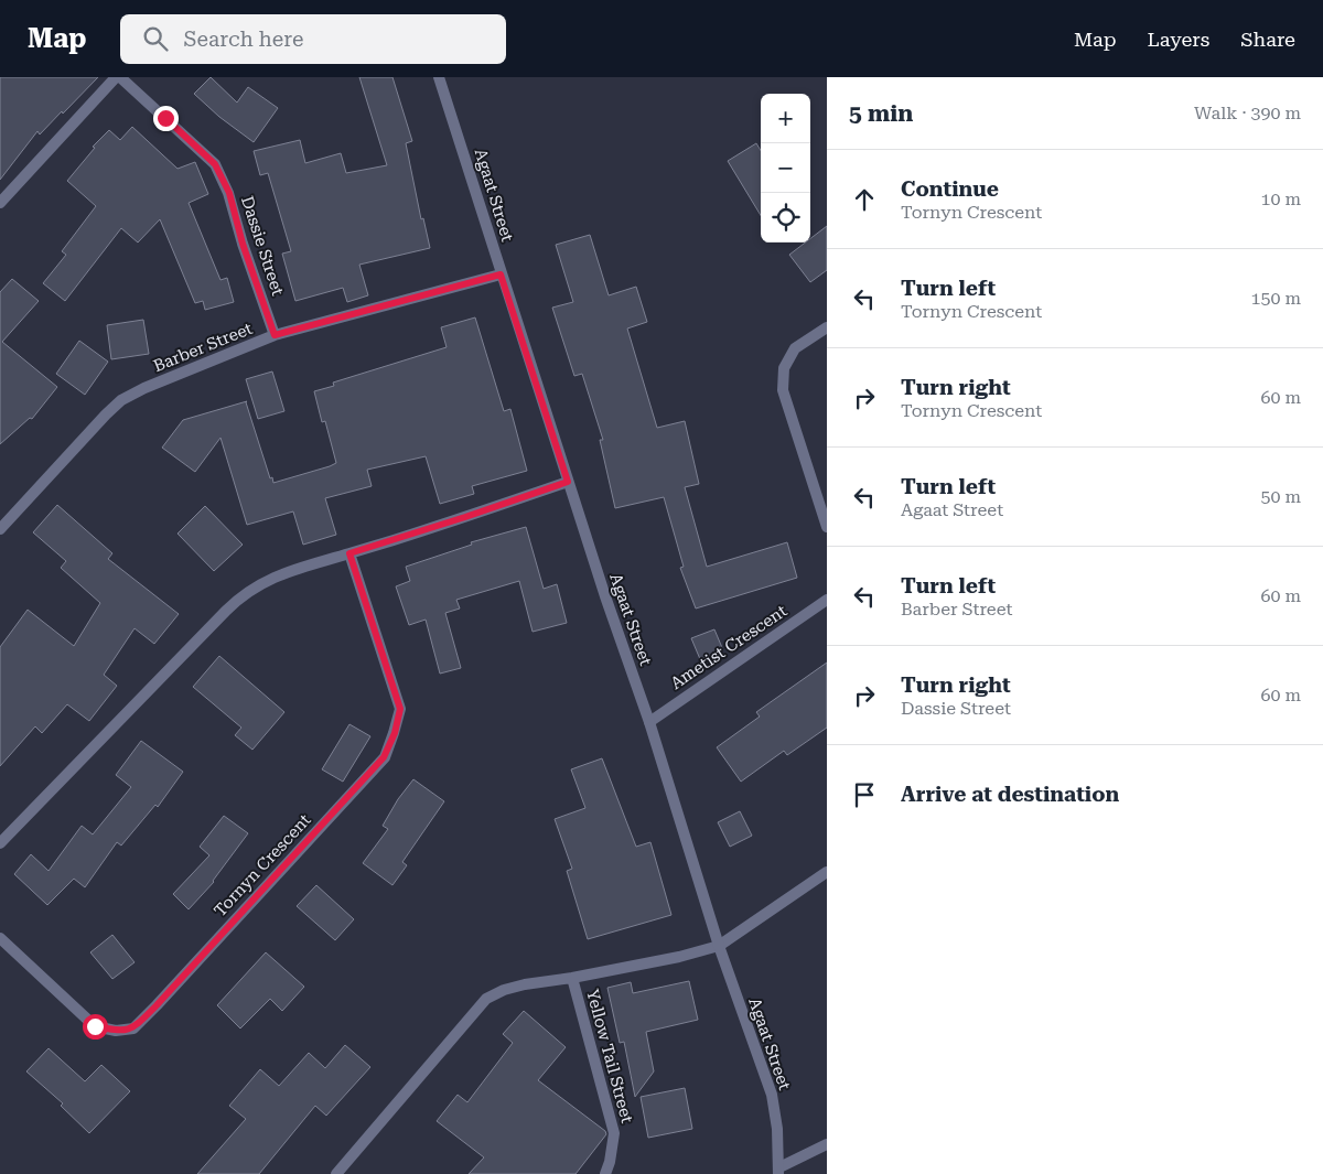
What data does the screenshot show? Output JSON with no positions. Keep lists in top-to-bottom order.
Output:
{
  "streets": {
    "street": [
      "Agaat Street",
      "Dassie Street",
      "Barber Street",
      "Ametist Crescent",
      "Tornyn Crescent",
      "Yellow Tail Street"
    ]
  },
  "crossings": [
    ["Agaat Street", "Barber Street"],
    ["Agaat Street", "Ametist Crescent"],
    ["Dassie Street", "Barber Street"]
  ],
  "page": {
    "header": "Map",
    "search": "Search here",
    "nav": ["Map", "Layers", "Share"],
    "heading": ["5 min", "Walk · 390 m"],
    "map_buttons": ["+", "−"],
    "list": [
      ["Continue", "Tornyn Crescent", "10 m"],
      ["Turn left", "Tornyn Crescent", "150 m"],
      ["Turn right", "Tornyn Crescent", "60 m"],
      ["Turn left", "Agaat Street", "50 m"],
      ["Turn left", "Barber Street", "60 m"],
      ["Turn right", "Dassie Street", "60 m"],
      "Arrive at destination"
    ]
  }
}
